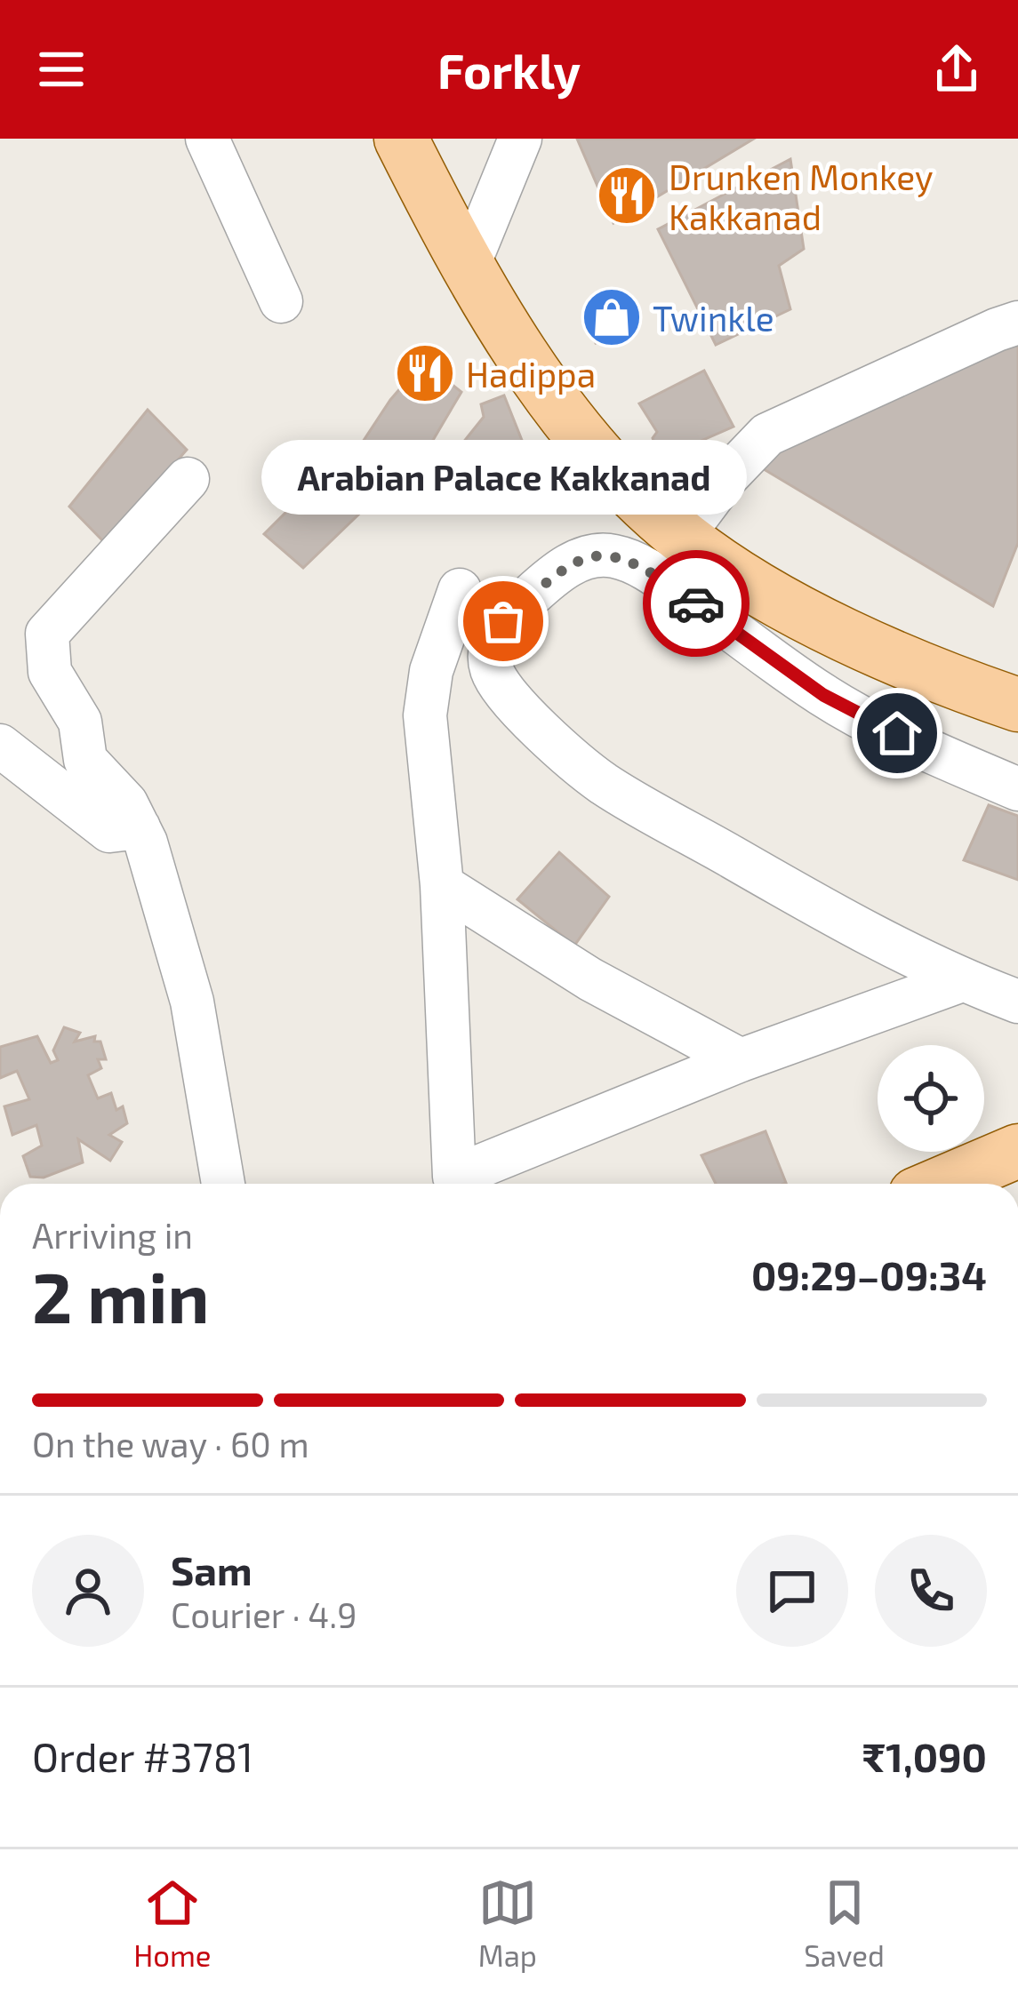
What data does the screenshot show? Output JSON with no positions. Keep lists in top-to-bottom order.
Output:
{
  "places": {
    "restaurant": ["Drunken Monkey Kakkanad", "Hadippa"],
    "shop": ["Twinkle"],
    "other": ["Arabian Palace Kakkanad"]
  },
  "page": {
    "header": "Forkly",
    "bubble": "Arabian Palace Kakkanad",
    "heading": ["2 min", "Arriving in", "09:29–09:34"],
    "panel": [
      "Sam",
      "Courier · 4.9",
      "Order #3781",
      "₹1,090"
    ],
    "bar": "On the way · 60 m",
    "tabs": ["Home", "Map", "Saved"]
  }
}
